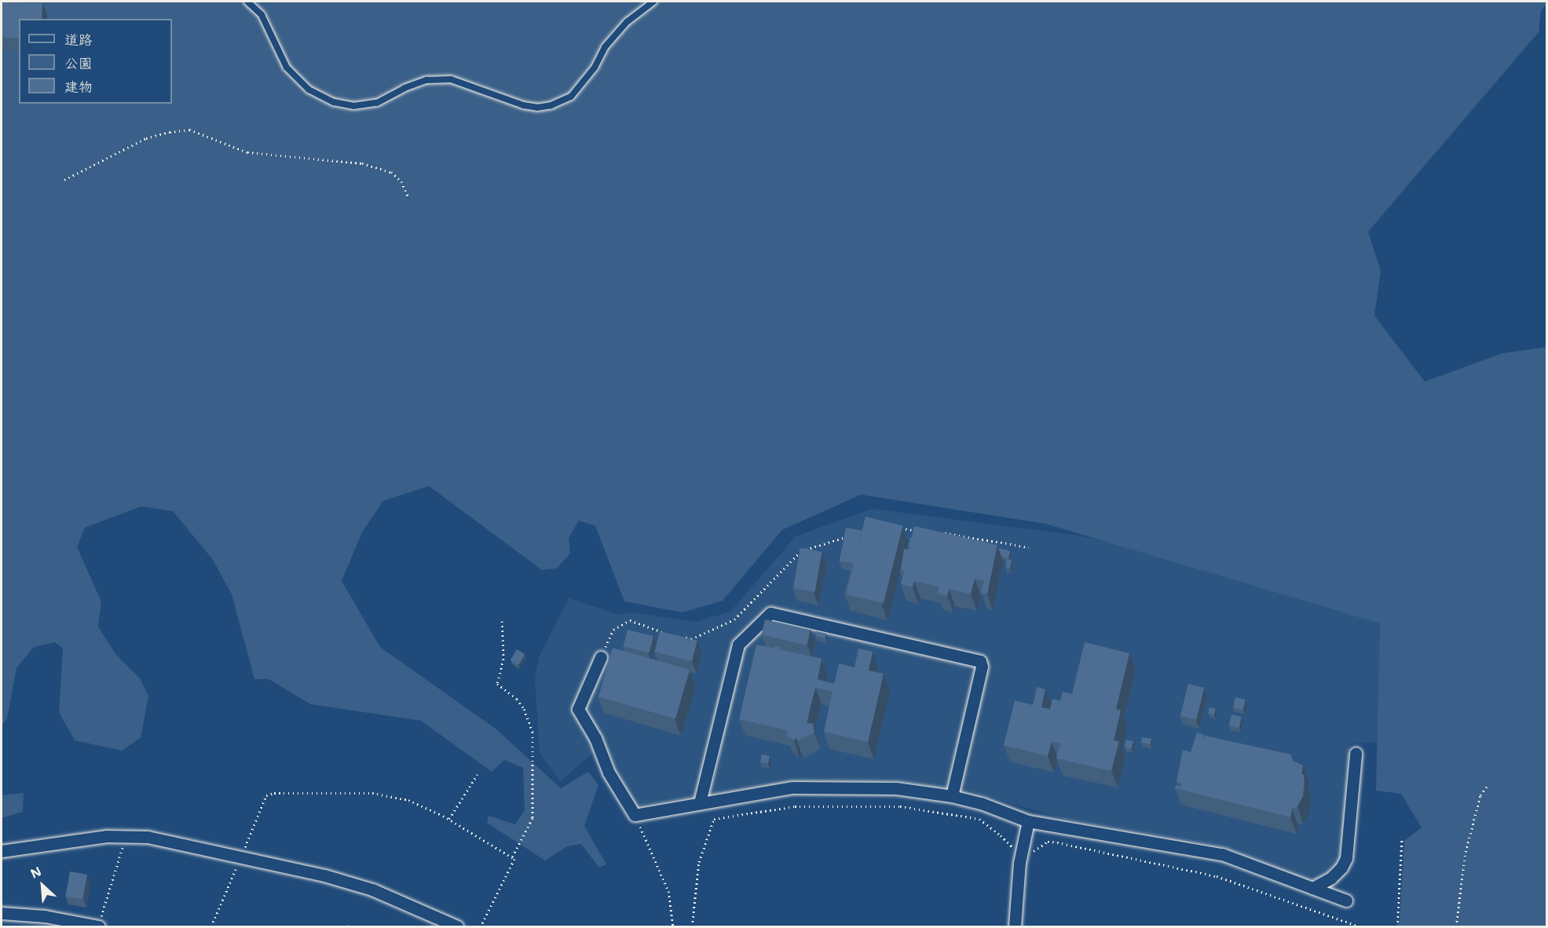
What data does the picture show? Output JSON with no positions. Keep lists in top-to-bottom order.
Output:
{
  "legend": ["道路", "公園", "建物"],
  "north": "top left"
}
